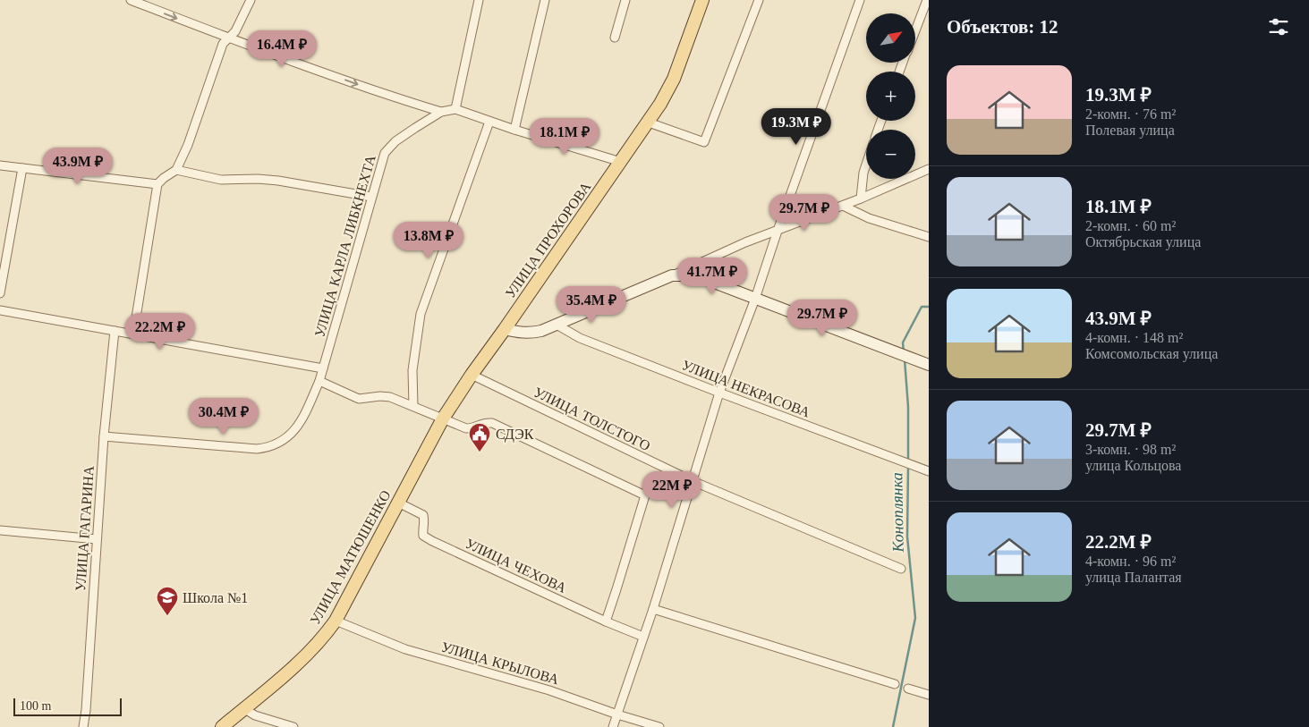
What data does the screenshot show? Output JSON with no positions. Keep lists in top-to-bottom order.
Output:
{
  "streets": {
    "main road": ["УЛИЦА ПРОХОРОВА", "УЛИЦА МАТЮШЕНКО"],
    "street": [
      "УЛИЦА КАРЛА ЛИБКНЕХТА",
      "УЛИЦА НЕКРАСОВА",
      "УЛИЦА ТОЛСТОГО",
      "УЛИЦА ГАГАРИНА",
      "УЛИЦА ЧЕХОВА",
      "УЛИЦА КРЫЛОВА"
    ]
  },
  "crossings": [
    ["УЛИЦА ПРОХОРОВА", "УЛИЦА ТОЛСТОГО"],
    ["УЛИЦА ПРОХОРОВА", "УЛИЦА МАТЮШЕНКО"],
    ["УЛИЦА КАРЛА ЛИБКНЕХТА", "УЛИЦА ГАГАРИНА"],
    ["УЛИЦА ТОЛСТОГО", "УЛИЦА МАТЮШЕНКО"],
    ["УЛИЦА МАТЮШЕНКО", "УЛИЦА ЧЕХОВА"],
    ["УЛИЦА МАТЮШЕНКО", "УЛИЦА КРЫЛОВА"]
  ],
  "water": ["Коноплянка"],
  "places": {
    "public building": ["СДЭК"],
    "school or university": ["Школа №1"]
  },
  "scale_bar": "100 m",
  "north": "top right",
  "page": {
    "heading": "Объектов: 12",
    "map_buttons": ["+", "−"],
    "price": [
      "16.4M ₽",
      "19.3M ₽",
      "18.1M ₽",
      "43.9M ₽",
      "29.7M ₽",
      "13.8M ₽",
      "41.7M ₽",
      "35.4M ₽",
      "29.7M ₽",
      "22.2M ₽",
      "30.4M ₽",
      "22M ₽"
    ],
    "list": [
      {
        "name": "19.3M ₽",
        "note": "2-комн. · 76 m² · Полевая улица"
      },
      {
        "name": "18.1M ₽",
        "note": "2-комн. · 60 m² · Октябрьская улица"
      },
      {
        "name": "43.9M ₽",
        "note": "4-комн. · 148 m² · Комсомольская улица"
      },
      {
        "name": "29.7M ₽",
        "note": "3-комн. · 98 m² · улица Кольцова"
      },
      {
        "name": "22.2M ₽",
        "note": "4-комн. · 96 m² · улица Палантая"
      }
    ],
    "scale": "100 m"
  }
}
